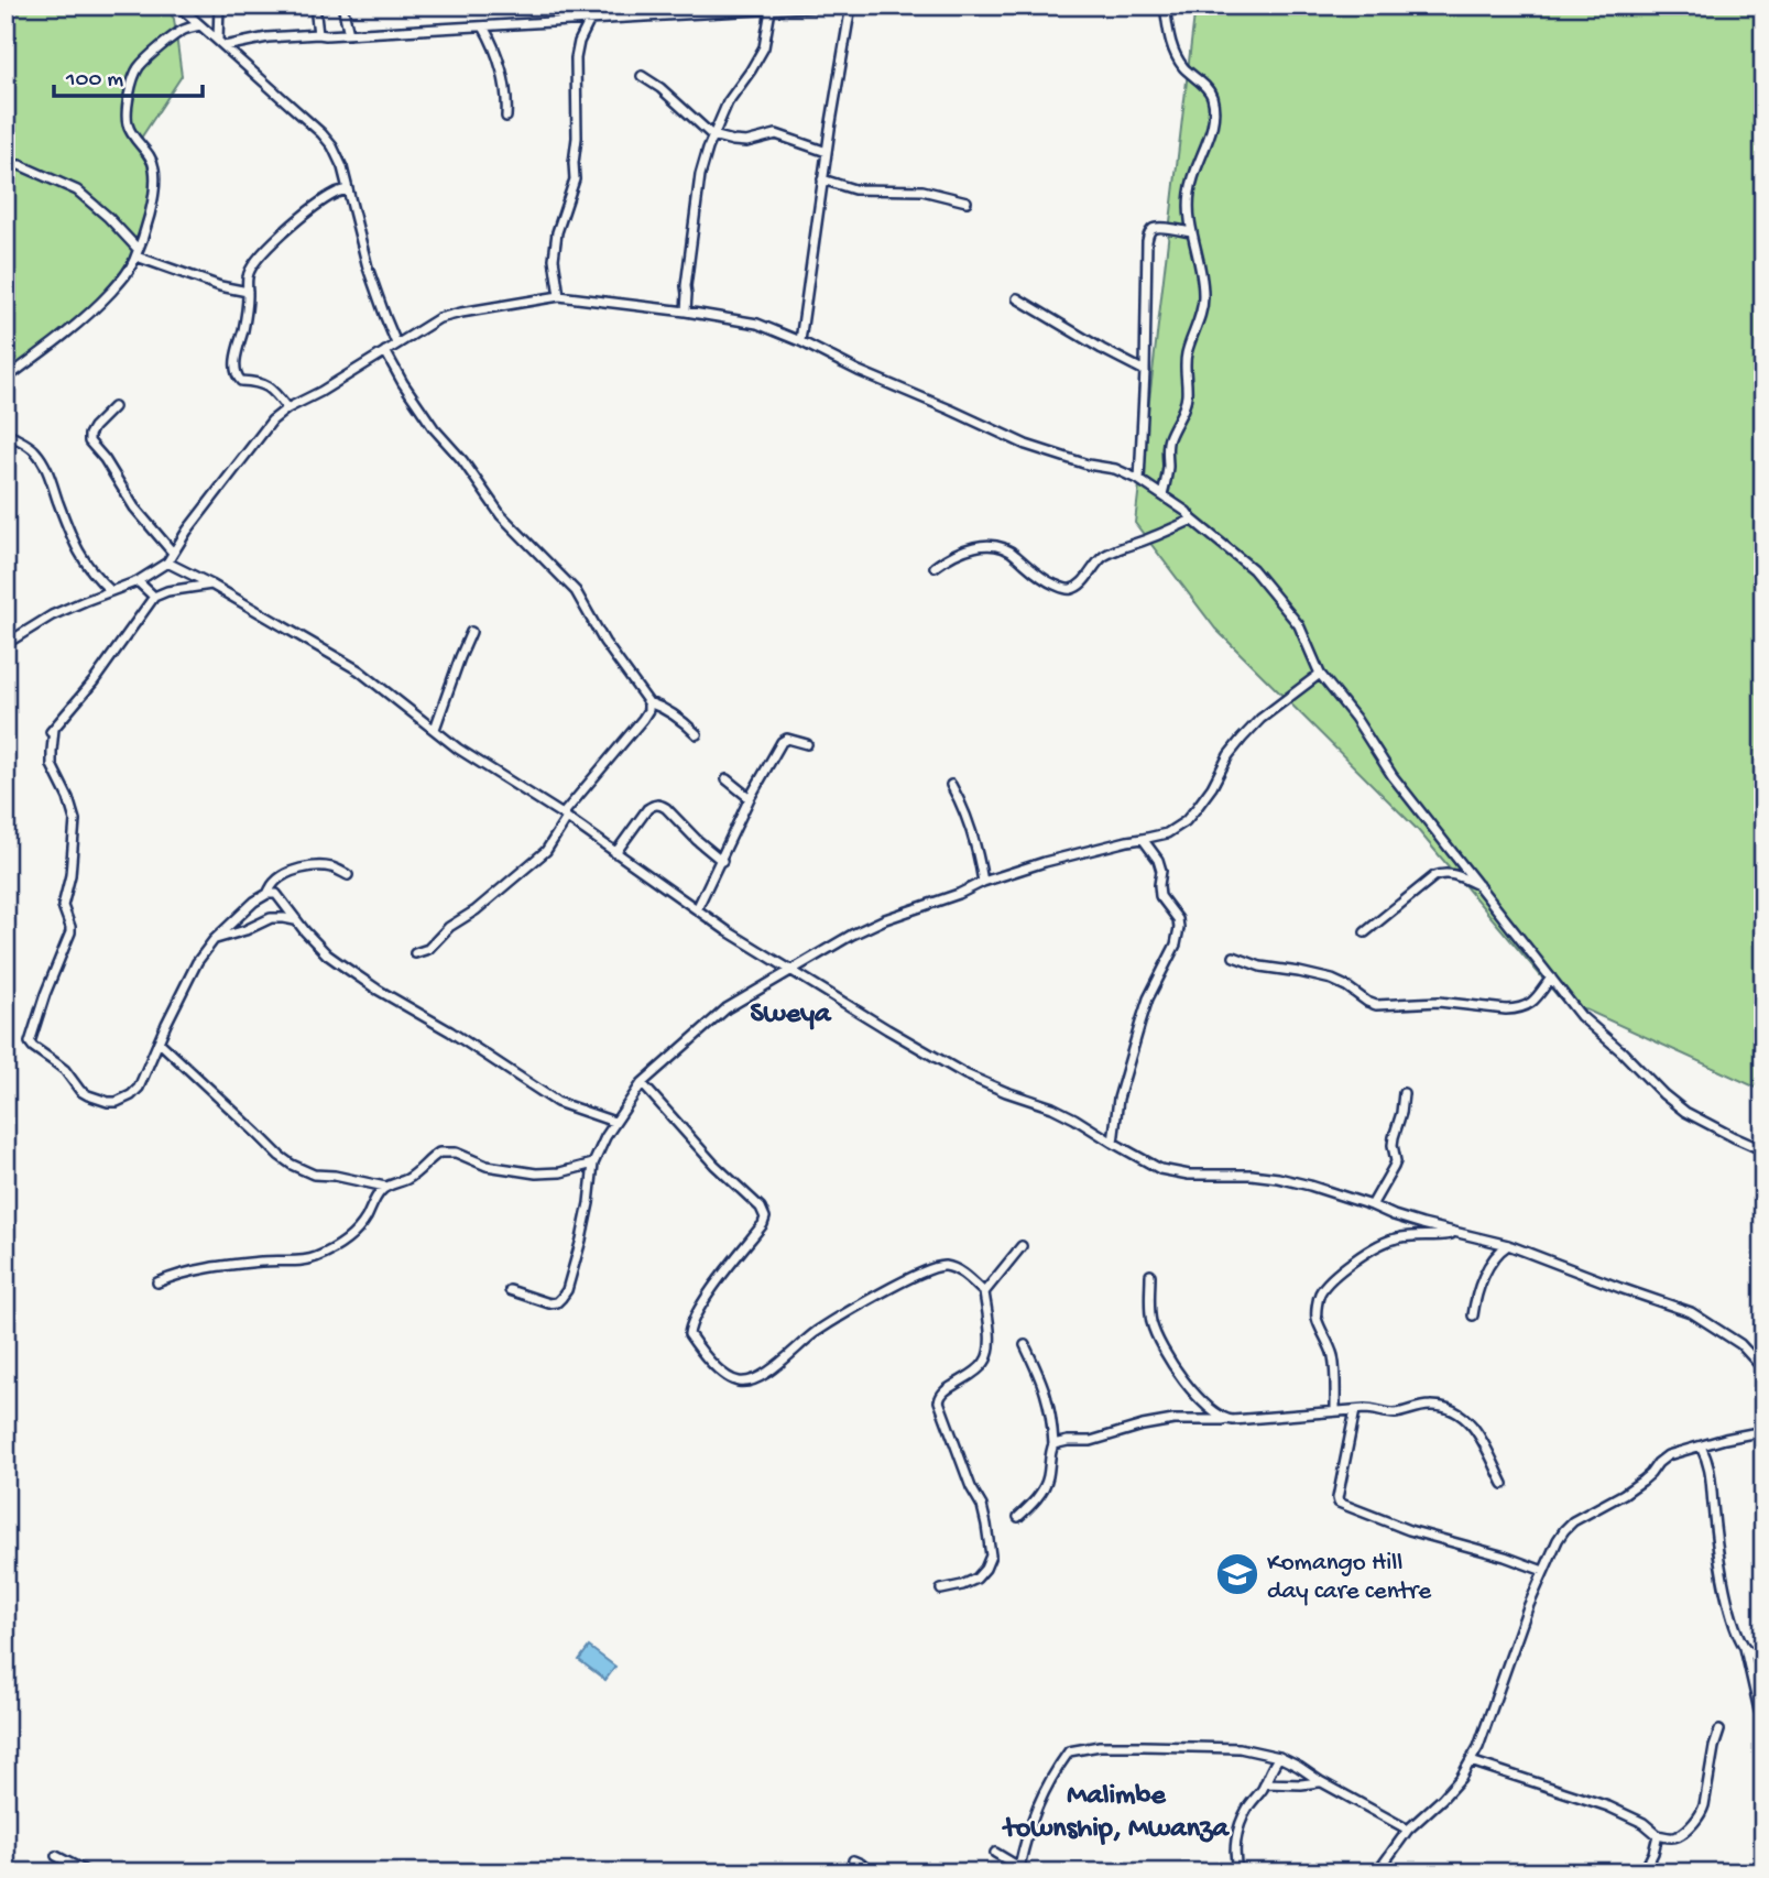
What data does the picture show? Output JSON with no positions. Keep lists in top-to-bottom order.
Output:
{
  "districts": ["Sweya", "Malimbe township, Mwanza"],
  "places": {
    "school or university": ["Komango Hill day care centre"]
  },
  "scale_bar": "100 m"
}
